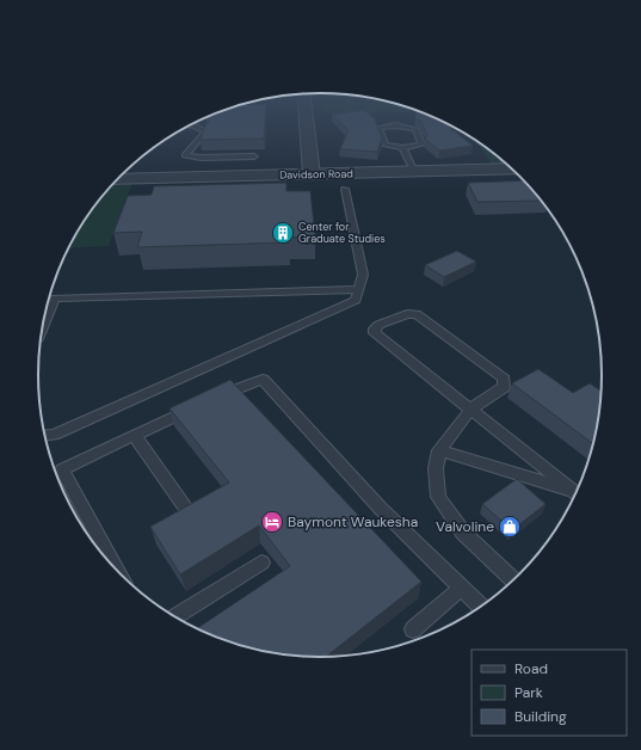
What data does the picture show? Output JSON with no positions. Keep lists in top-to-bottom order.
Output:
{
  "streets": {
    "street": ["Davidson Road"]
  },
  "places": {
    "building": ["Center for Graduate Studies"],
    "hotel": ["Baymont Waukesha"],
    "shop": ["Valvoline"]
  },
  "legend": ["Road", "Park", "Building"]
}
